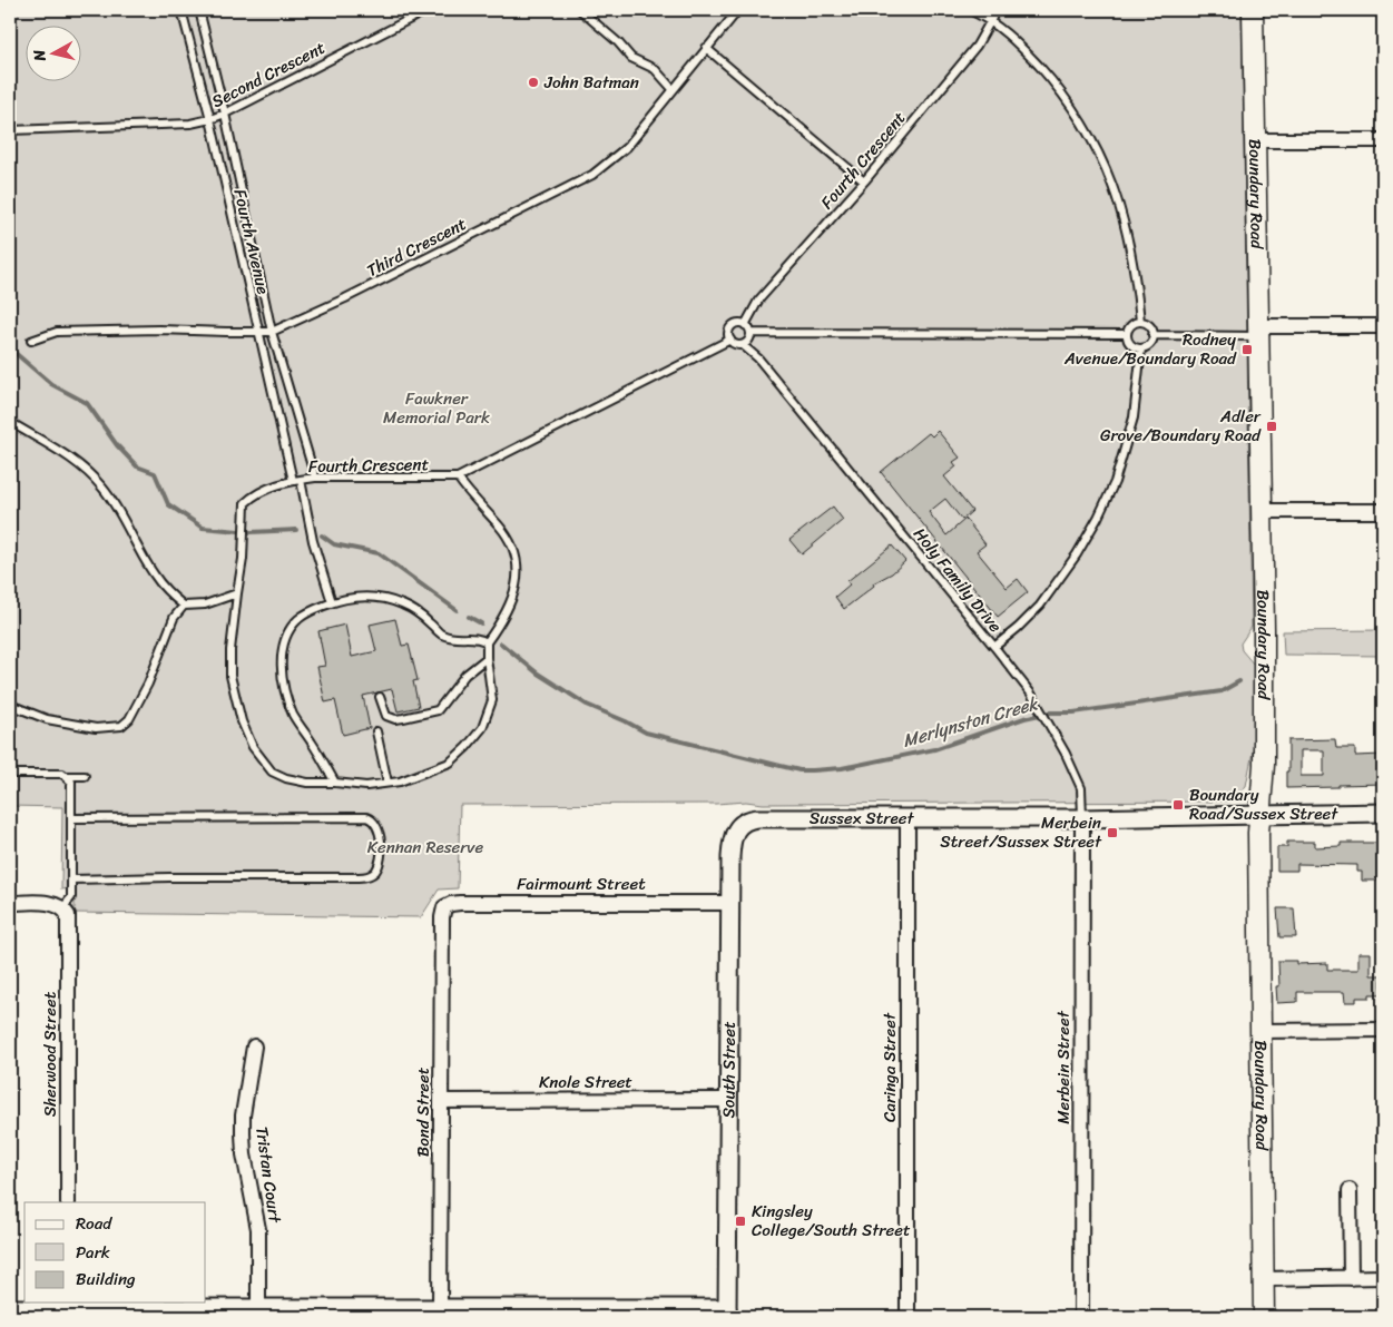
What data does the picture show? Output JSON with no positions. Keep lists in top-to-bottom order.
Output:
{
  "streets": {
    "main road": ["Boundary Road"],
    "street": [
      "Sussex Street",
      "Fairmount Street",
      "Sherwood Street",
      "Caringa Street",
      "Merbein Street",
      "South Street",
      "Knole Street",
      "Bond Street",
      "Tristan Court"
    ],
    "lane": [
      "Second Crescent",
      "Fourth Crescent",
      "Fourth Avenue",
      "Third Crescent",
      "Holy Family Drive"
    ]
  },
  "crossings": [
    ["Second Crescent", "Fourth Avenue"],
    ["Fourth Crescent", "Fourth Avenue"],
    ["Fourth Crescent", "Holy Family Drive"],
    ["Boundary Road", "Sussex Street"],
    ["Fourth Avenue", "Third Crescent"],
    ["Sussex Street", "Caringa Street"],
    ["Sussex Street", "Merbein Street"],
    ["Sussex Street", "South Street"],
    ["Fairmount Street", "South Street"],
    ["Fairmount Street", "Bond Street"],
    ["South Street", "Knole Street"],
    ["Knole Street", "Bond Street"]
  ],
  "water": ["Merlynston Creek"],
  "parks": ["Fawkner Memorial Park", "Kennan Reserve"],
  "places": {
    "other": ["John Batman"],
    "transit": [
      "Rodney Avenue/Boundary Road",
      "Adler Grove/Boundary Road",
      "Boundary Road/Sussex Street",
      "Merbein Street/Sussex Street",
      "Kingsley College/South Street"
    ]
  },
  "legend": ["Road", "Park", "Building"],
  "north": "left"
}
